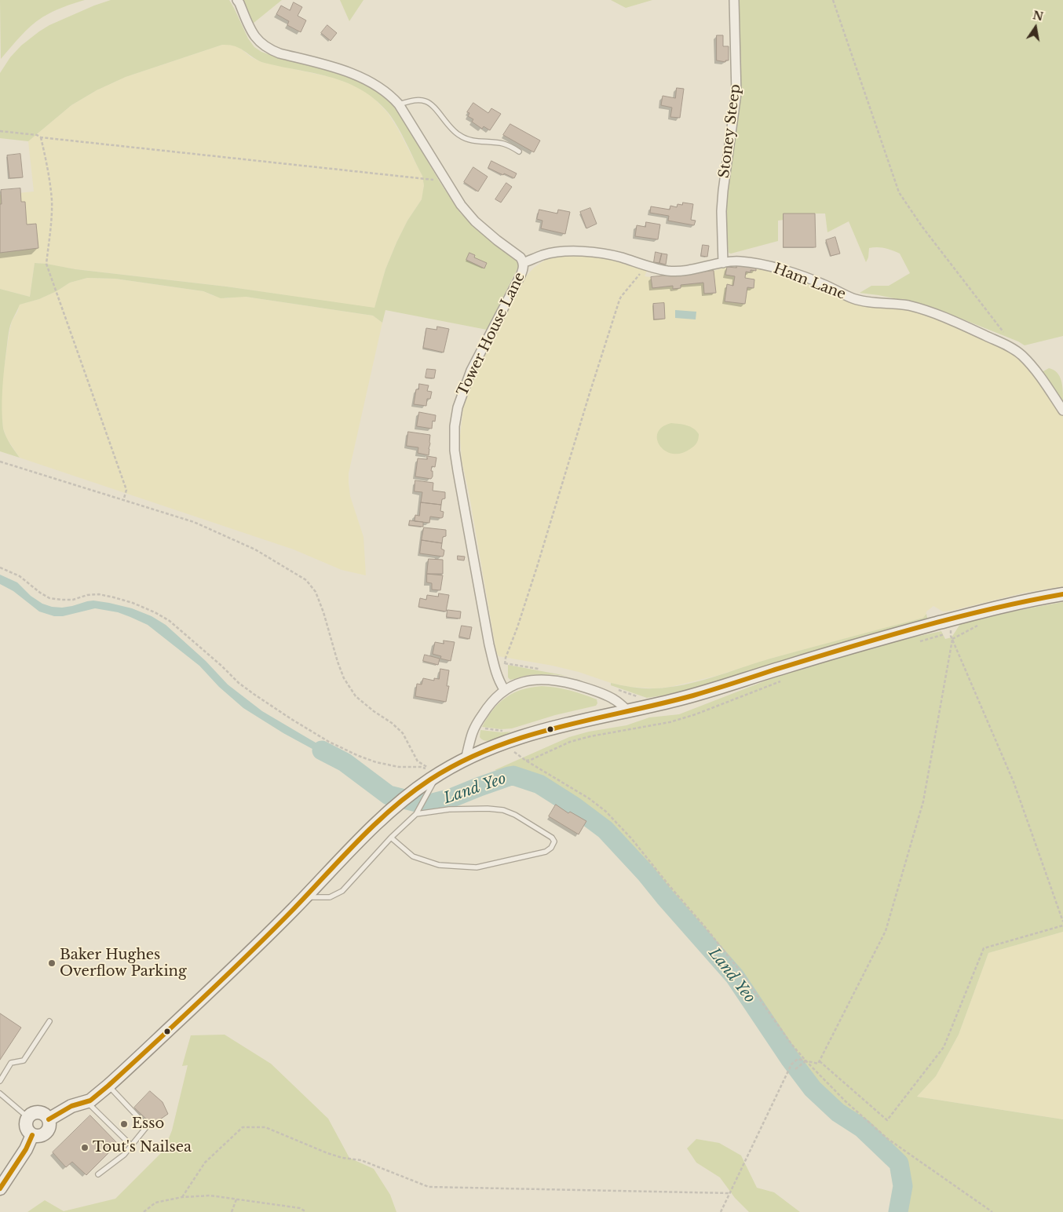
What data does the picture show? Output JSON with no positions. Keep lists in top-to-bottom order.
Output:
{
  "streets": {
    "street": ["Stoney Steep", "Ham Lane", "Tower House Lane"]
  },
  "crossings": [
    ["Stoney Steep", "Ham Lane"],
    ["Ham Lane", "Tower House Lane"]
  ],
  "water": ["Land Yeo"],
  "places": ["Baker Hughes Overflow Parking", "Esso", "Tout's Nailsea"],
  "north": "top"
}
